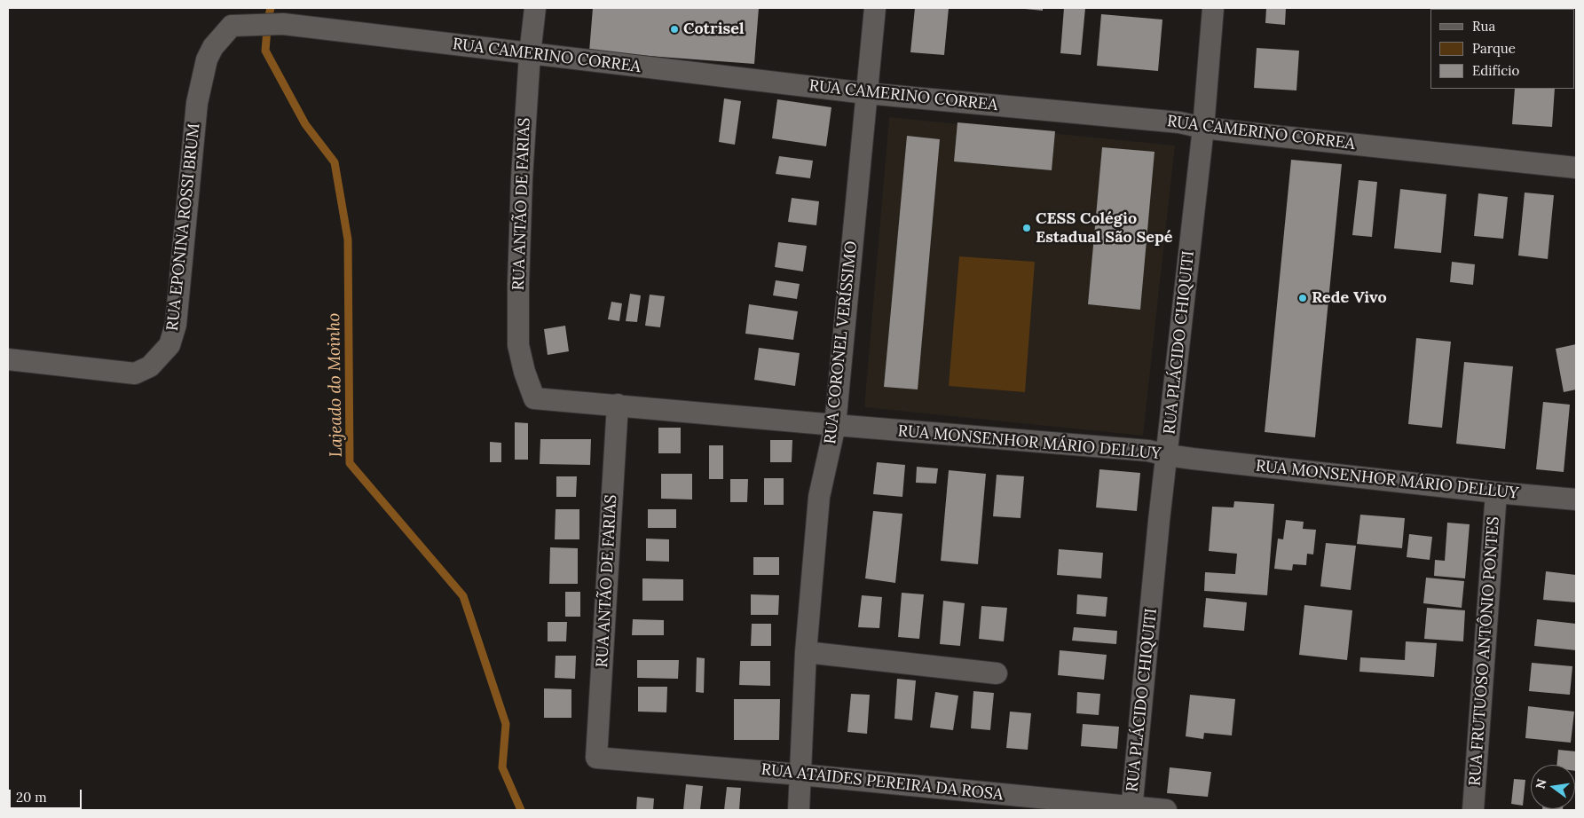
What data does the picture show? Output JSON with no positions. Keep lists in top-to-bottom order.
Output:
{
  "streets": {
    "street": [
      "RUA CAMERINO CORREA",
      "RUA ANTÃO DE FARIAS",
      "RUA EPONINA ROSSI BRUM",
      "RUA CORONEL VERÍSSIMO",
      "RUA PLÁCIDO CHIQUITI",
      "RUA MONSENHOR MÁRIO DELLUY",
      "RUA FRUTUOSO ANTÔNIO PONTES",
      "RUA ATAIDES PEREIRA DA ROSA"
    ]
  },
  "crossings": [
    ["RUA CAMERINO CORREA", "RUA ANTÃO DE FARIAS"],
    ["RUA CAMERINO CORREA", "RUA EPONINA ROSSI BRUM"],
    ["RUA CAMERINO CORREA", "RUA CORONEL VERÍSSIMO"],
    ["RUA CAMERINO CORREA", "RUA PLÁCIDO CHIQUITI"],
    ["RUA ANTÃO DE FARIAS", "RUA MONSENHOR MÁRIO DELLUY"],
    ["RUA ANTÃO DE FARIAS", "RUA ATAIDES PEREIRA DA ROSA"],
    ["RUA CORONEL VERÍSSIMO", "RUA MONSENHOR MÁRIO DELLUY"],
    ["RUA CORONEL VERÍSSIMO", "RUA ATAIDES PEREIRA DA ROSA"],
    ["RUA PLÁCIDO CHIQUITI", "RUA MONSENHOR MÁRIO DELLUY"],
    ["RUA PLÁCIDO CHIQUITI", "RUA ATAIDES PEREIRA DA ROSA"],
    ["RUA MONSENHOR MÁRIO DELLUY", "RUA FRUTUOSO ANTÔNIO PONTES"]
  ],
  "water": ["Lajeado do Moinho"],
  "places": ["Cotrisel", "CESS Colégio Estadual São Sepé", "Rede Vivo"],
  "legend": ["Rua", "Parque", "Edifício"],
  "scale_bar": "20 m",
  "north": "left"
}
